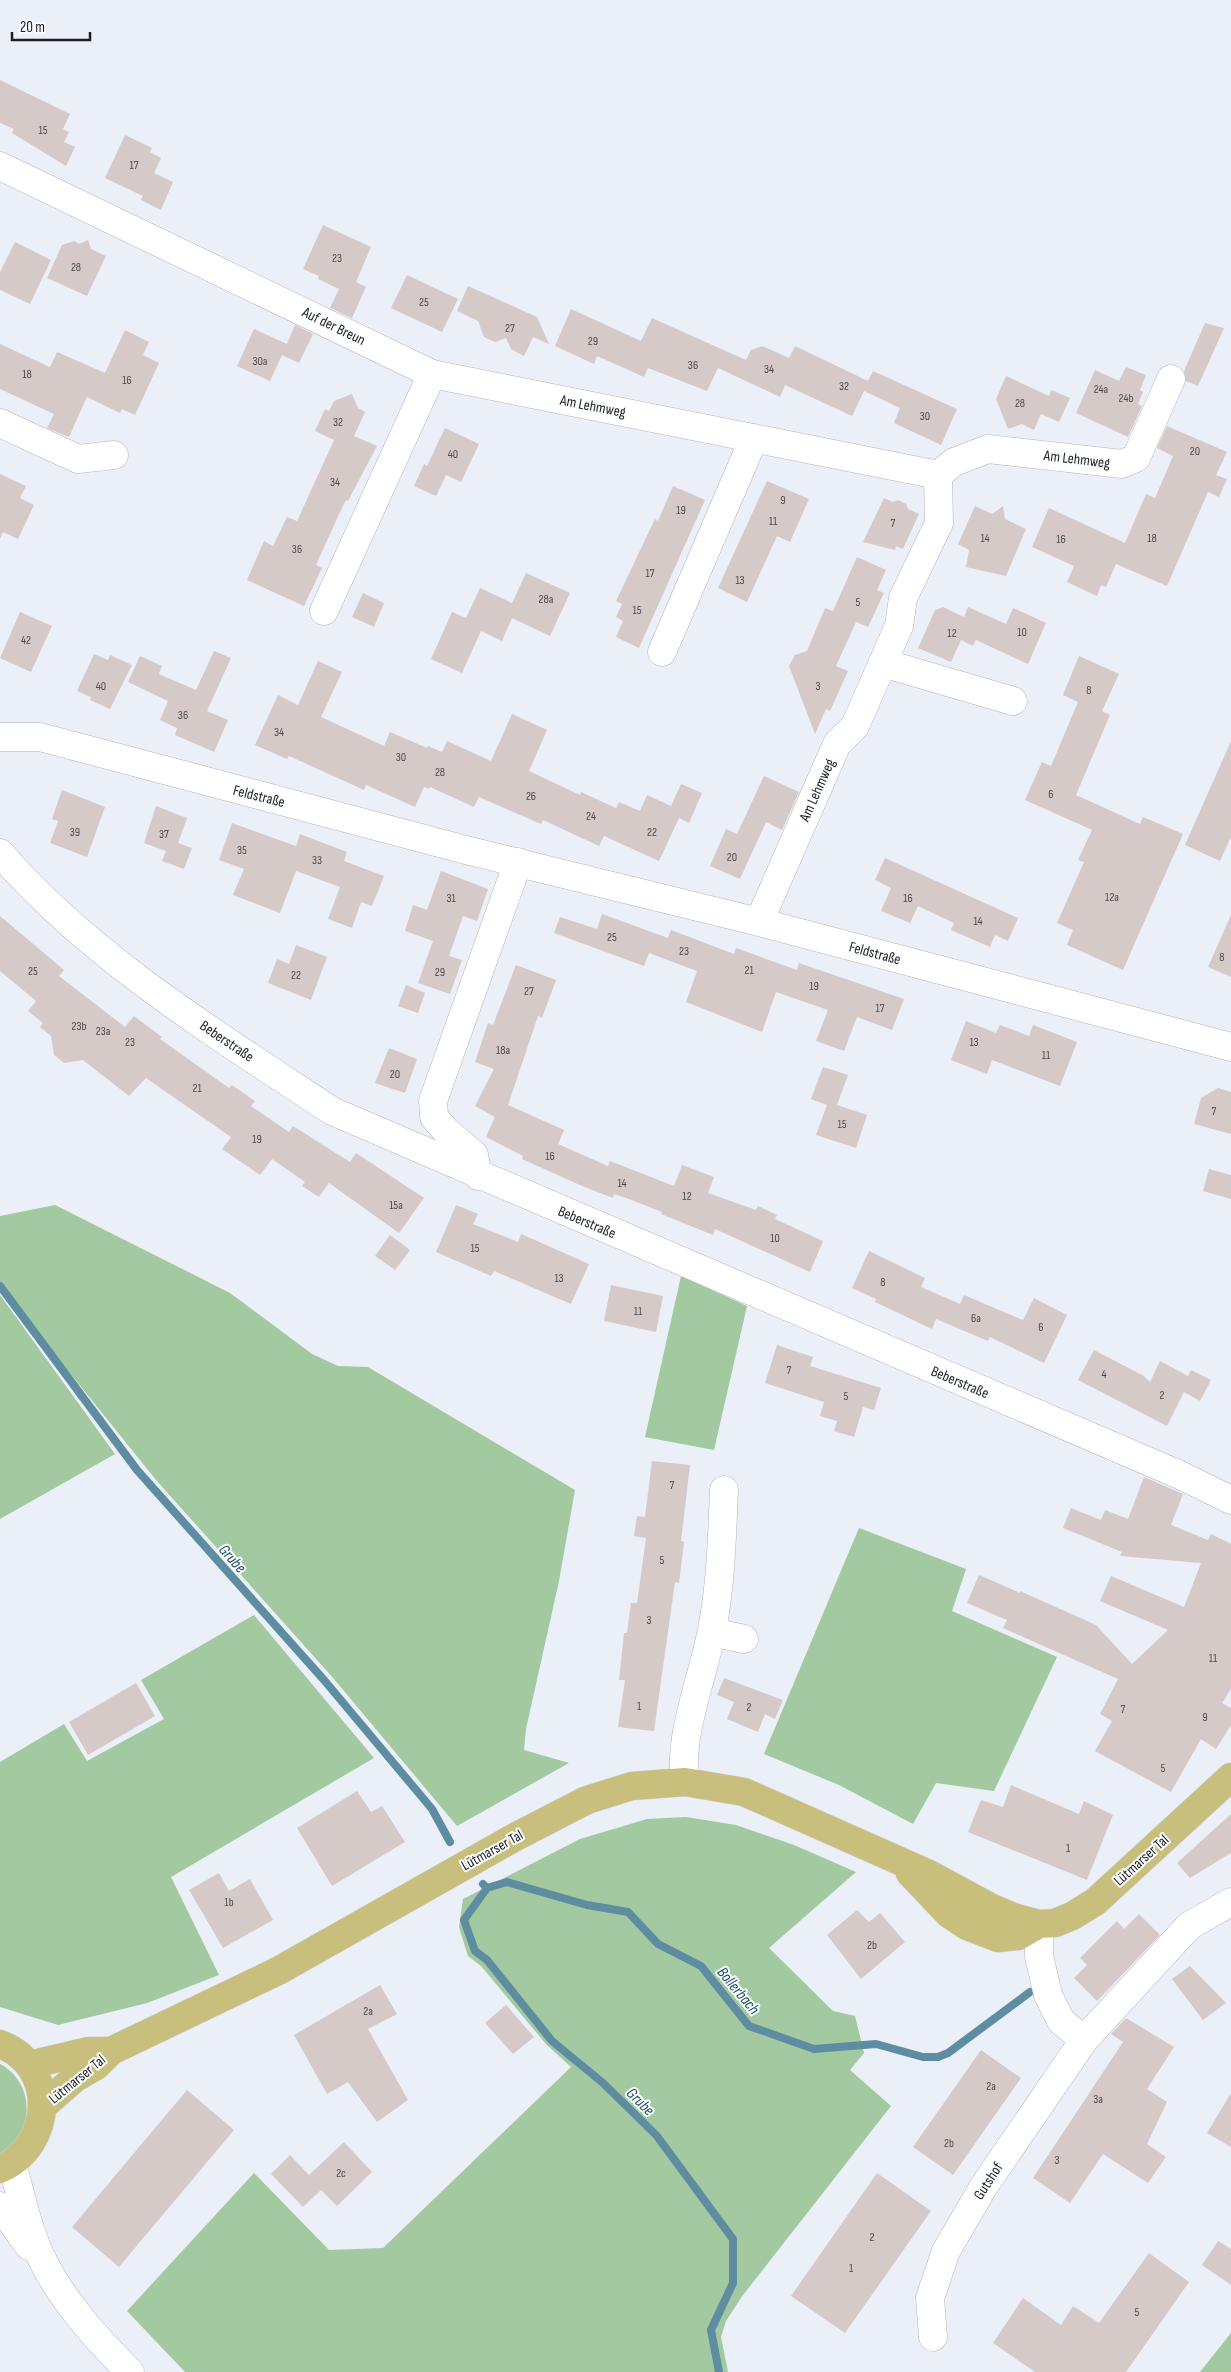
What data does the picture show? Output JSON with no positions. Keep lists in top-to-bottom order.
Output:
{
  "streets": {
    "main road": ["Lütmarser Tal"],
    "street": [
      "Auf der Breun",
      "Am Lehmweg",
      "Feldstraße",
      "Beberstraße",
      "Gutshof"
    ]
  },
  "crossings": [
    ["Auf der Breun", "Am Lehmweg"],
    ["Am Lehmweg", "Feldstraße"]
  ],
  "water": ["Grube", "Bollerbach"],
  "house_numbers": [
    "15",
    "17",
    "23",
    "28",
    "25",
    "27",
    "29",
    "30a",
    "36",
    "34",
    "18",
    "16",
    "32",
    "24a",
    "24b",
    "28",
    "30",
    "32",
    "20",
    "40",
    "34",
    "9",
    "19",
    "11",
    "7",
    "14",
    "18",
    "16",
    "36",
    "17",
    "13",
    "28a",
    "5",
    "15",
    "10",
    "12",
    "42",
    "40",
    "3",
    "8",
    "36",
    "34",
    "30",
    "28",
    "6",
    "26",
    "24",
    "39",
    "22",
    "37",
    "35",
    "20",
    "33",
    "12a",
    "31",
    "16",
    "14",
    "25",
    "23",
    "8",
    "21",
    "25",
    "29",
    "22",
    "19",
    "27",
    "17",
    "23b",
    "23a",
    "23",
    "13",
    "18a",
    "11",
    "20",
    "21",
    "7",
    "15",
    "19",
    "16",
    "14",
    "12",
    "15a",
    "10",
    "15",
    "13",
    "8",
    "11",
    "6a",
    "6",
    "7",
    "4",
    "2",
    "5",
    "7",
    "5",
    "3",
    "11",
    "1",
    "2",
    "7",
    "9",
    "5",
    "1",
    "1b",
    "2b",
    "2a",
    "2a",
    "3a",
    "2b",
    "3",
    "2c",
    "2",
    "1",
    "5"
  ],
  "scale_bar": "20 m"
}
